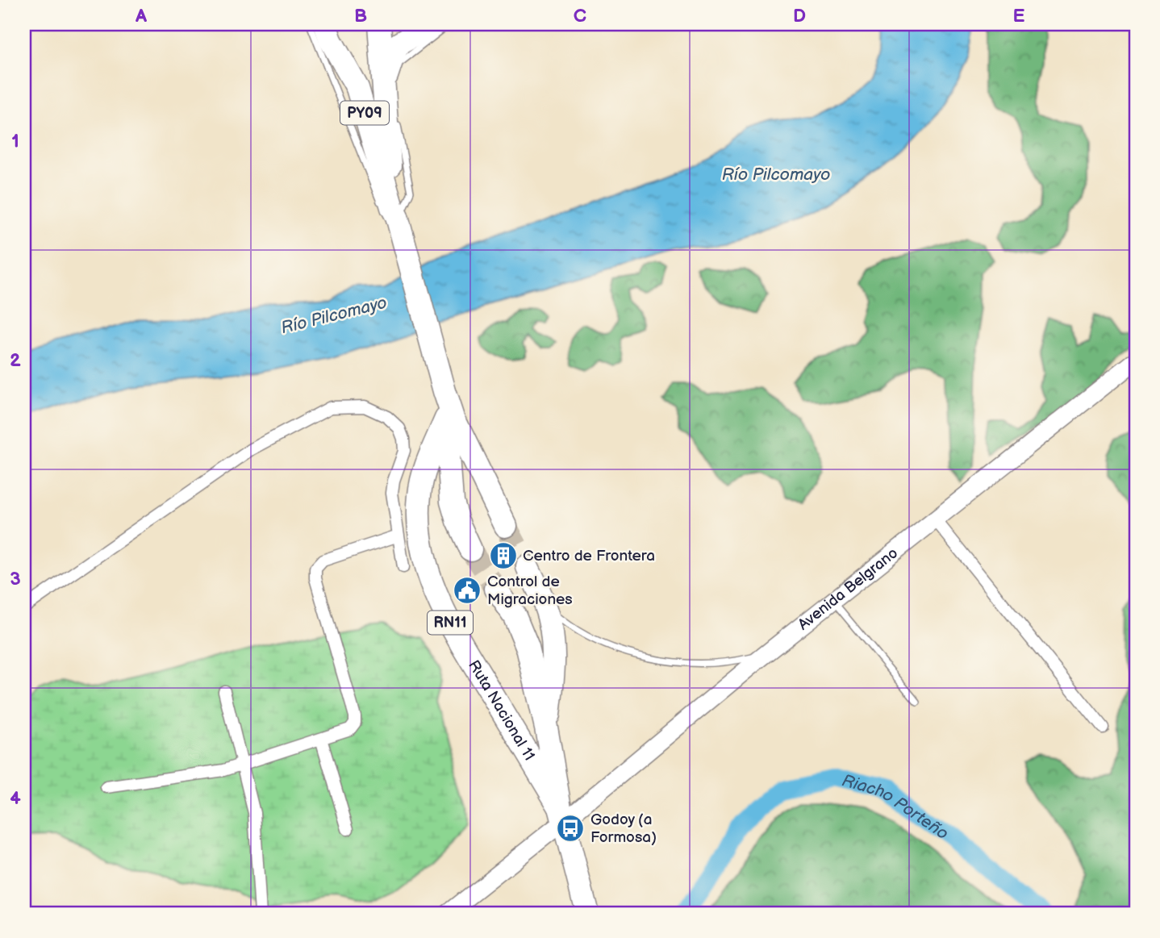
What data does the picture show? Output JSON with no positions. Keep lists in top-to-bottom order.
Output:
{
  "streets": {
    "highway": ["PY09", "RN11", "Ruta Nacional 11"],
    "street": ["Avenida Belgrano"]
  },
  "crossings": [
    ["PY09", "Ruta Nacional 11"],
    ["Avenida Belgrano", "Ruta Nacional 11"]
  ],
  "water": ["Río Pilcomayo", "Riacho Porteño"],
  "places": {
    "building": ["Centro de Frontera"],
    "public building": ["Control de Migraciones"],
    "bus stop": ["Godoy (a Formosa)"]
  },
  "grid": {
    "columns": [
      "A",
      "B",
      "C",
      "D",
      "E"
    ],
    "rows": [
      "1",
      "2",
      "3",
      "4"
    ]
  }
}
